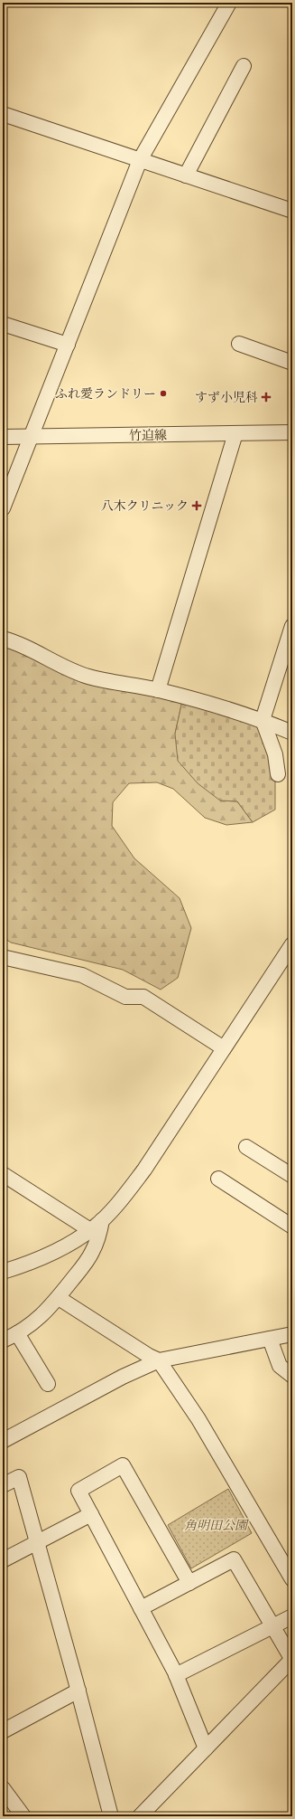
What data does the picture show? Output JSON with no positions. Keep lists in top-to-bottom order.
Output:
{
  "streets": {
    "street": ["竹迫線"]
  },
  "parks": ["角明田公園"],
  "places": {
    "other": ["ふれ愛ランドリー"],
    "health": ["すず小児科", "八木クリニック"]
  }
}
